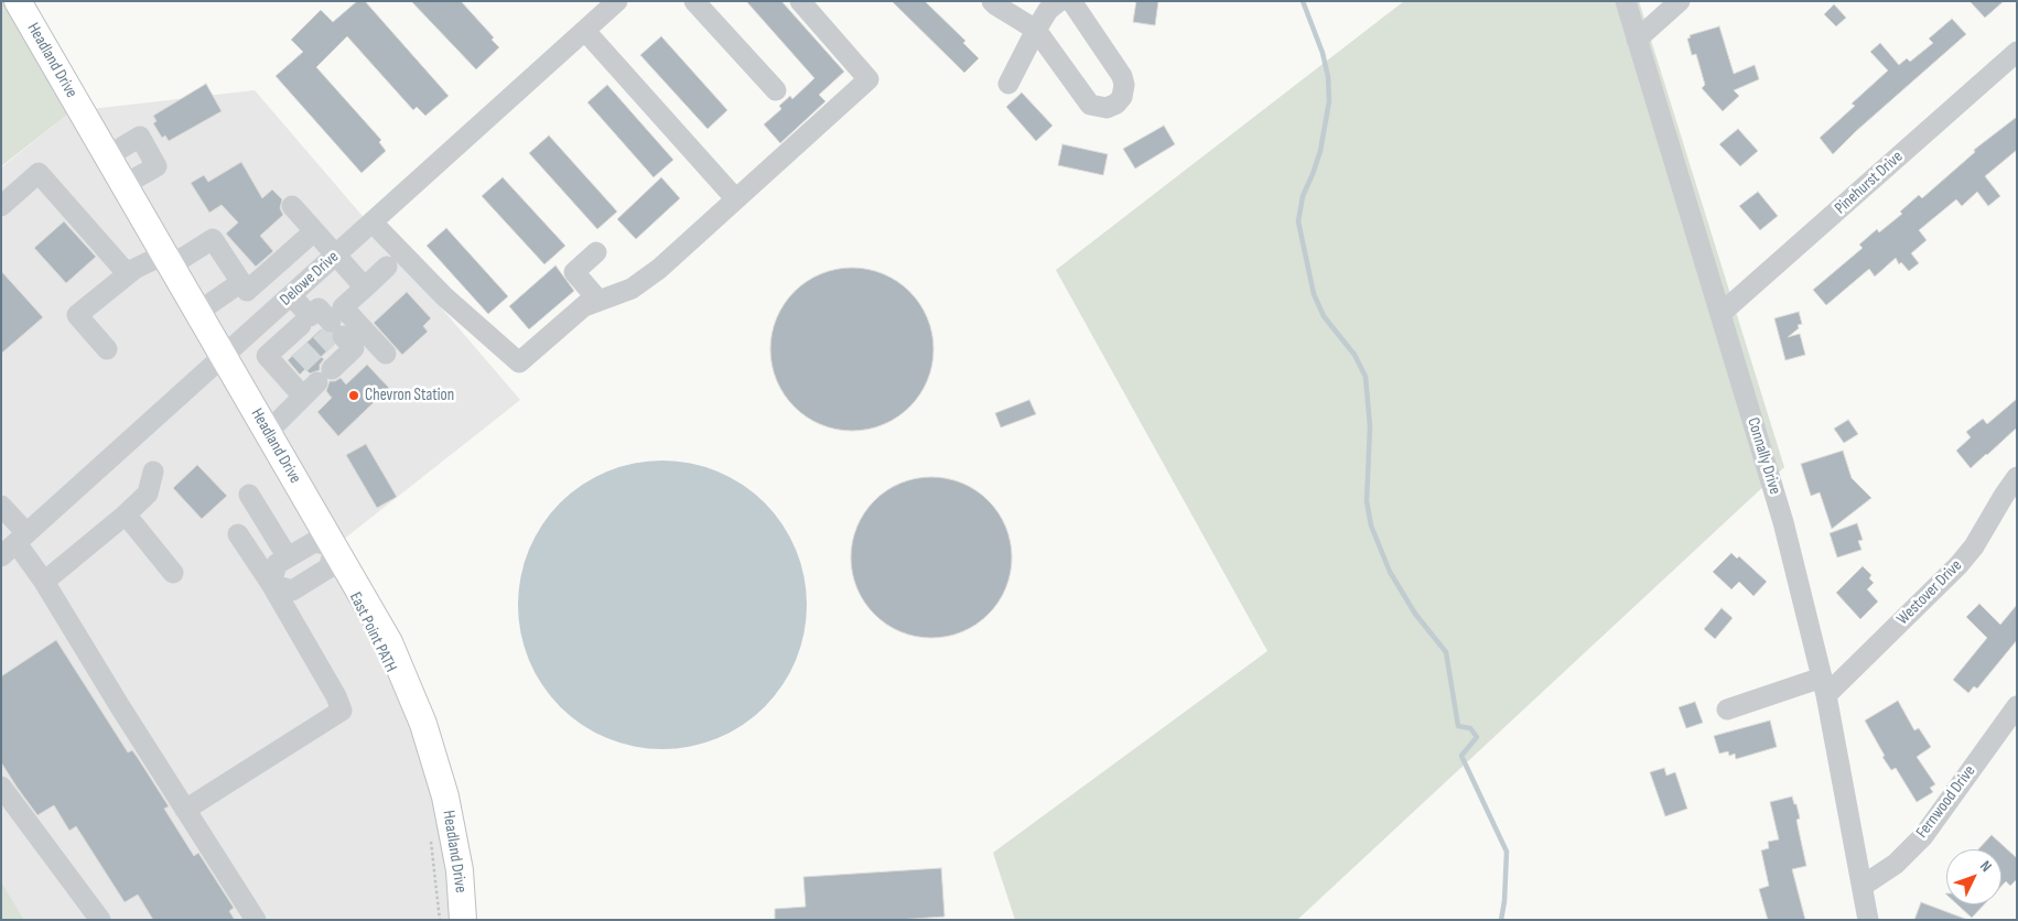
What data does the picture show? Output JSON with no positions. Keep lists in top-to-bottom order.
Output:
{
  "streets": {
    "main road": ["Headland Drive"],
    "street": [
      "Pinehurst Drive",
      "Delowe Drive",
      "Connally Drive",
      "Westover Drive",
      "Fernwood Drive"
    ]
  },
  "crossings": [
    ["Headland Drive", "Delowe Drive"],
    ["Pinehurst Drive", "Connally Drive"],
    ["Connally Drive", "Westover Drive"],
    ["Connally Drive", "Fernwood Drive"]
  ],
  "places": ["Chevron Station"],
  "north": "top right"
}
